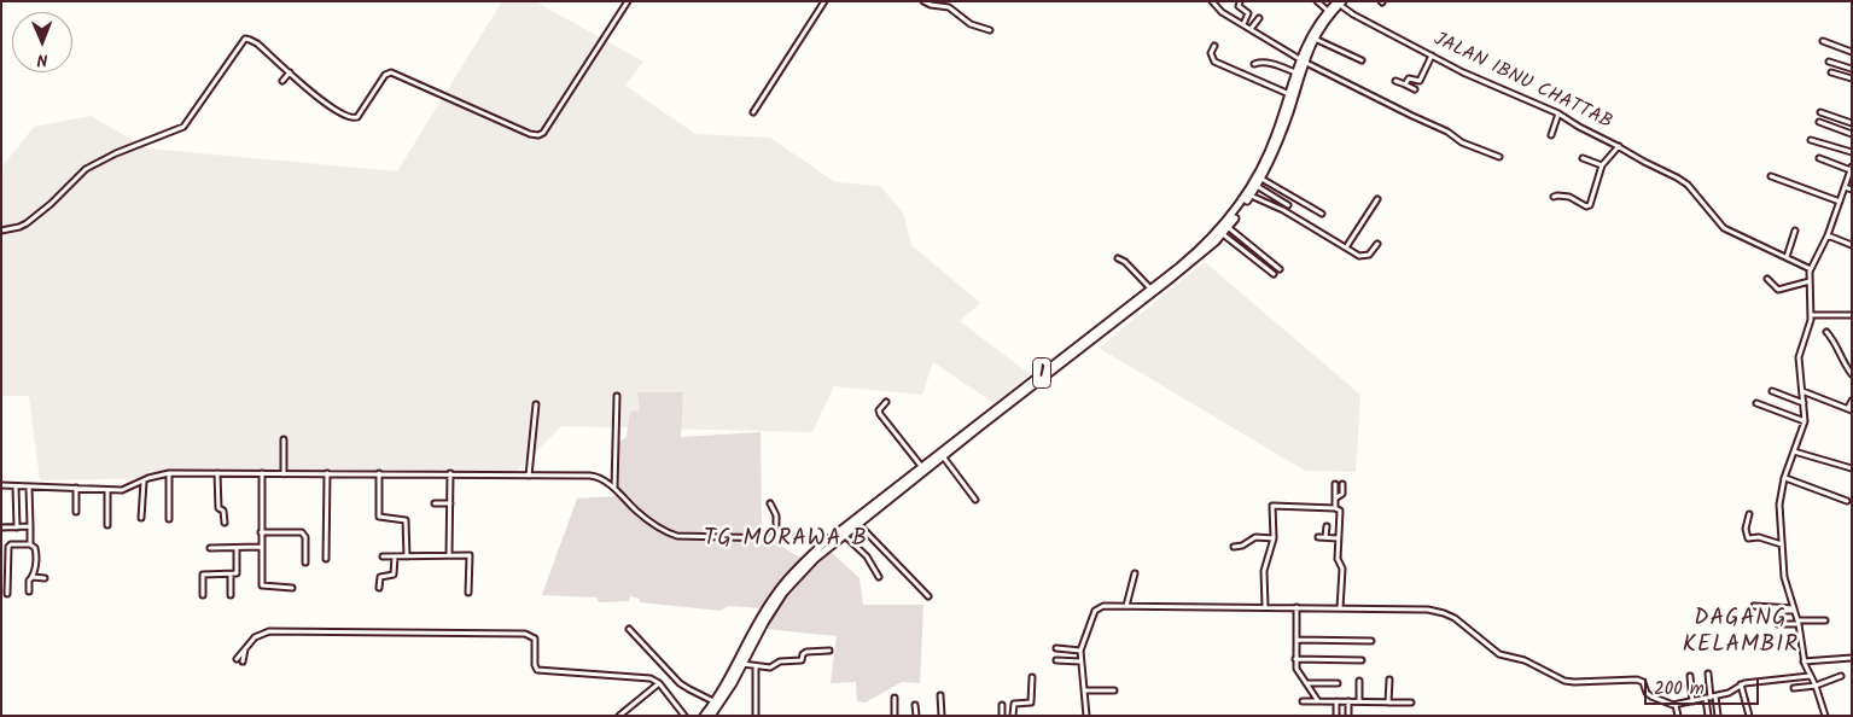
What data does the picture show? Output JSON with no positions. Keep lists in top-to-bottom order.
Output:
{
  "streets": {
    "highway": ["1"],
    "street": ["JALAN IBNU CHATTAB"]
  },
  "crossings": [
    ["JALAN IBNU CHATTAB", "1"]
  ],
  "districts": ["TG MORAWA B", "DAGANG KELAMBIR"],
  "scale_bar": "200 m",
  "north": "bottom"
}
